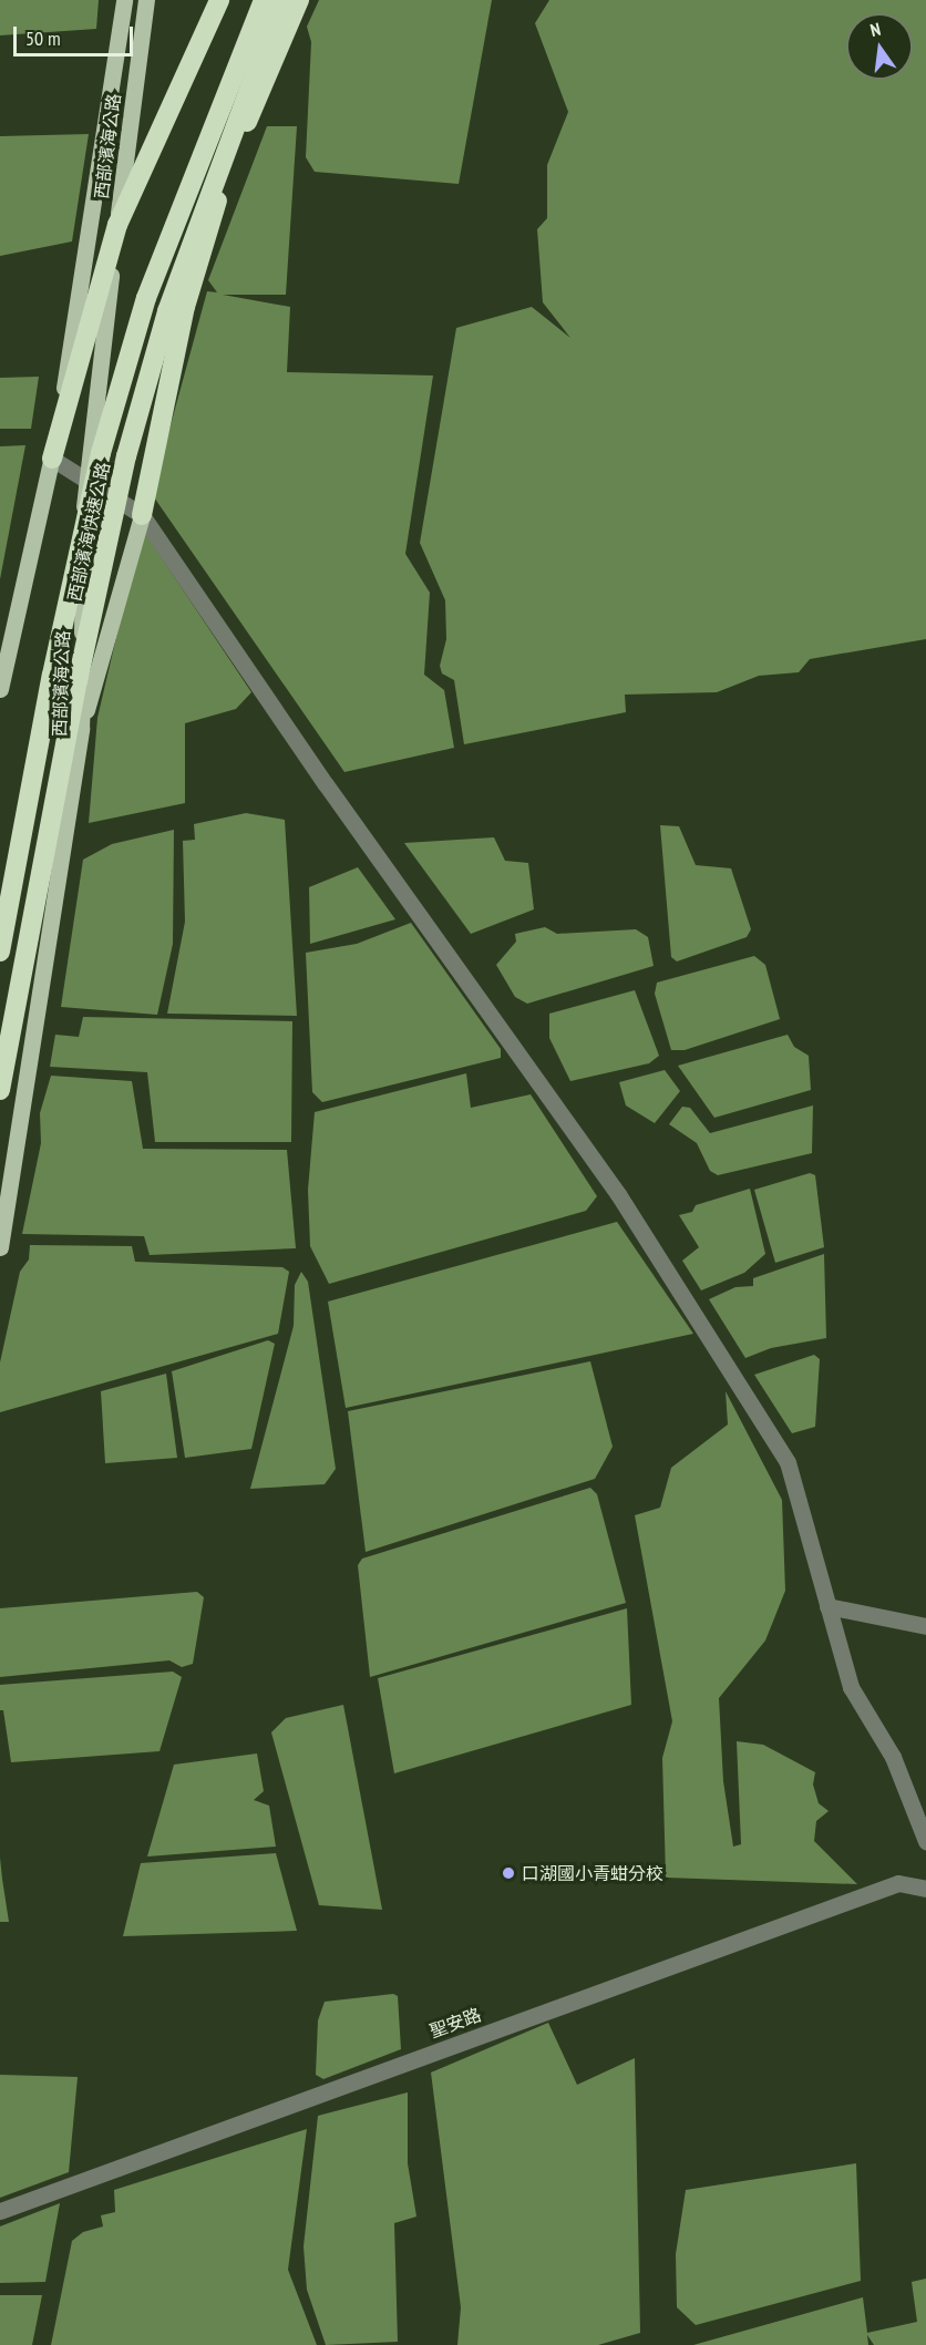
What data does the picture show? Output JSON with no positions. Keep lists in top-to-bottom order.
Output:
{
  "streets": {
    "highway": ["西部濱海快速公路"],
    "main road": ["西部濱海公路"],
    "street": ["聖安路"]
  },
  "places": ["口湖國小青蚶分校"],
  "scale_bar": "50 m",
  "north": "top"
}
